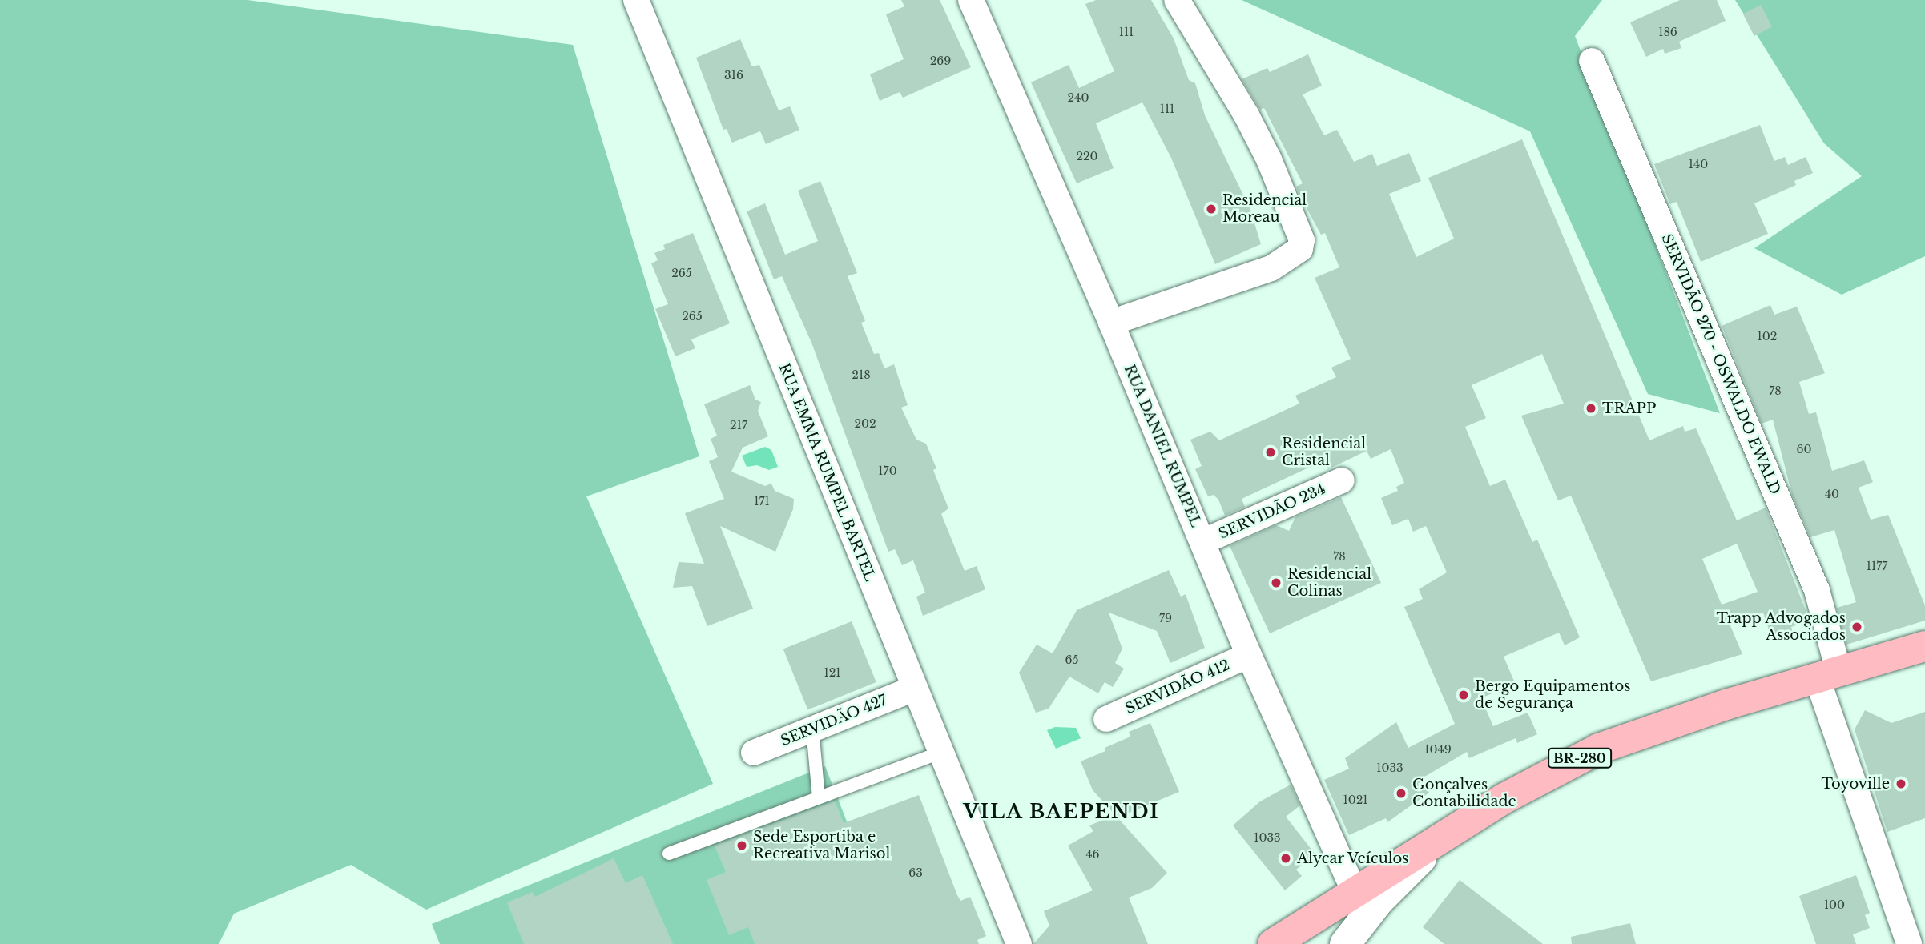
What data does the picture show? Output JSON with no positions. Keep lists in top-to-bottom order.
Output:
{
  "streets": {
    "highway": ["BR-280"],
    "street": [
      "SERVIDÃO 270 - OSWALDO EWALD",
      "RUA DANIEL RUMPEL",
      "RUA EMMA RUMPEL BARTEL",
      "SERVIDÃO 234",
      "SERVIDÃO 412",
      "SERVIDÃO 427"
    ]
  },
  "crossings": [
    ["SERVIDÃO 270 - OSWALDO EWALD", "BR-280"],
    ["RUA DANIEL RUMPEL", "SERVIDÃO 234"],
    ["RUA DANIEL RUMPEL", "SERVIDÃO 412"],
    ["RUA EMMA RUMPEL BARTEL", "SERVIDÃO 427"]
  ],
  "districts": ["VILA BAEPENDI"],
  "places": [
    "Residencial Moreau",
    "TRAPP",
    "Residencial Cristal",
    "Residencial Colinas",
    "Trapp Advogados Associados",
    "Bergo Equipamentos de Segurança",
    "Toyoville",
    "Gonçalves Contabilidade",
    "Sede Esportiba e Recreativa Marisol",
    "Alycar Veículos"
  ],
  "house_numbers": [
    "111",
    "186",
    "269",
    "316",
    "240",
    "111",
    "220",
    "140",
    "265",
    "265",
    "102",
    "218",
    "78",
    "202",
    "217",
    "60",
    "170",
    "40",
    "171",
    "78",
    "1177",
    "79",
    "65",
    "121",
    "1049",
    "1033",
    "1021",
    "1033",
    "46",
    "63",
    "100"
  ]
}
